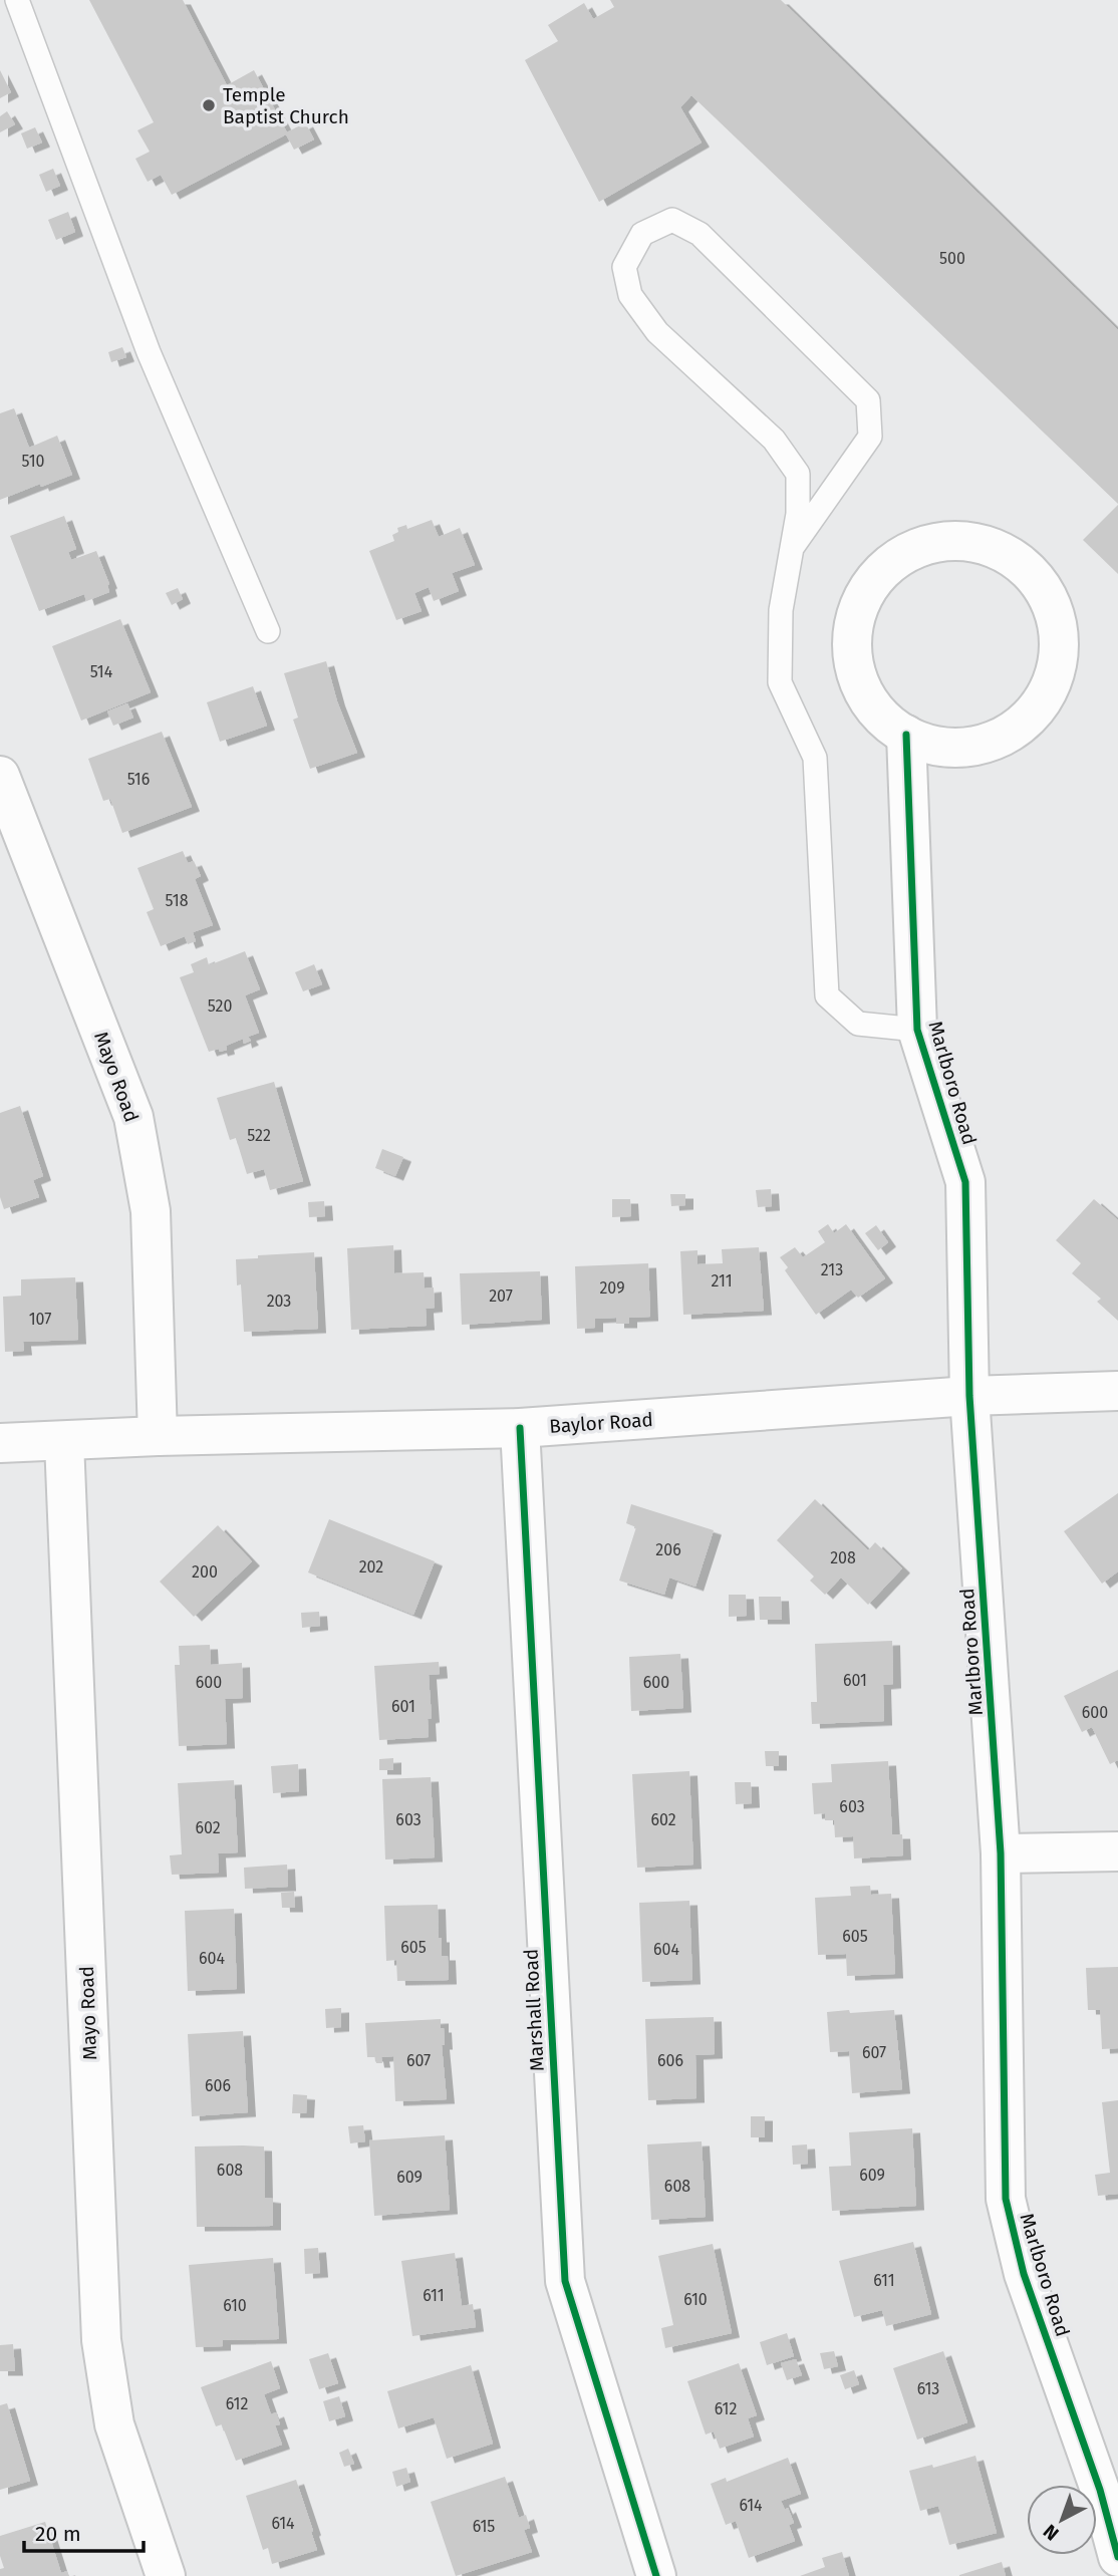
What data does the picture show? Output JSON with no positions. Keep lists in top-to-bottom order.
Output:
{
  "streets": {
    "street": [
      "Mayo Road",
      "Marlboro Road",
      "Baylor Road",
      "Marshall Road"
    ]
  },
  "crossings": [
    ["Mayo Road", "Baylor Road"],
    ["Marlboro Road", "Baylor Road"],
    ["Baylor Road", "Marshall Road"]
  ],
  "places": ["Temple Baptist Church"],
  "house_numbers": [
    "500",
    "510",
    "514",
    "516",
    "518",
    "520",
    "522",
    "213",
    "211",
    "209",
    "207",
    "203",
    "107",
    "206",
    "208",
    "202",
    "200",
    "601",
    "600",
    "600",
    "601",
    "600",
    "603",
    "603",
    "602",
    "602",
    "605",
    "605",
    "604",
    "604",
    "607",
    "607",
    "606",
    "606",
    "608",
    "609",
    "609",
    "608",
    "611",
    "611",
    "610",
    "610",
    "613",
    "612",
    "612",
    "614",
    "614",
    "615"
  ],
  "scale_bar": "20 m",
  "north": "bottom left"
}
